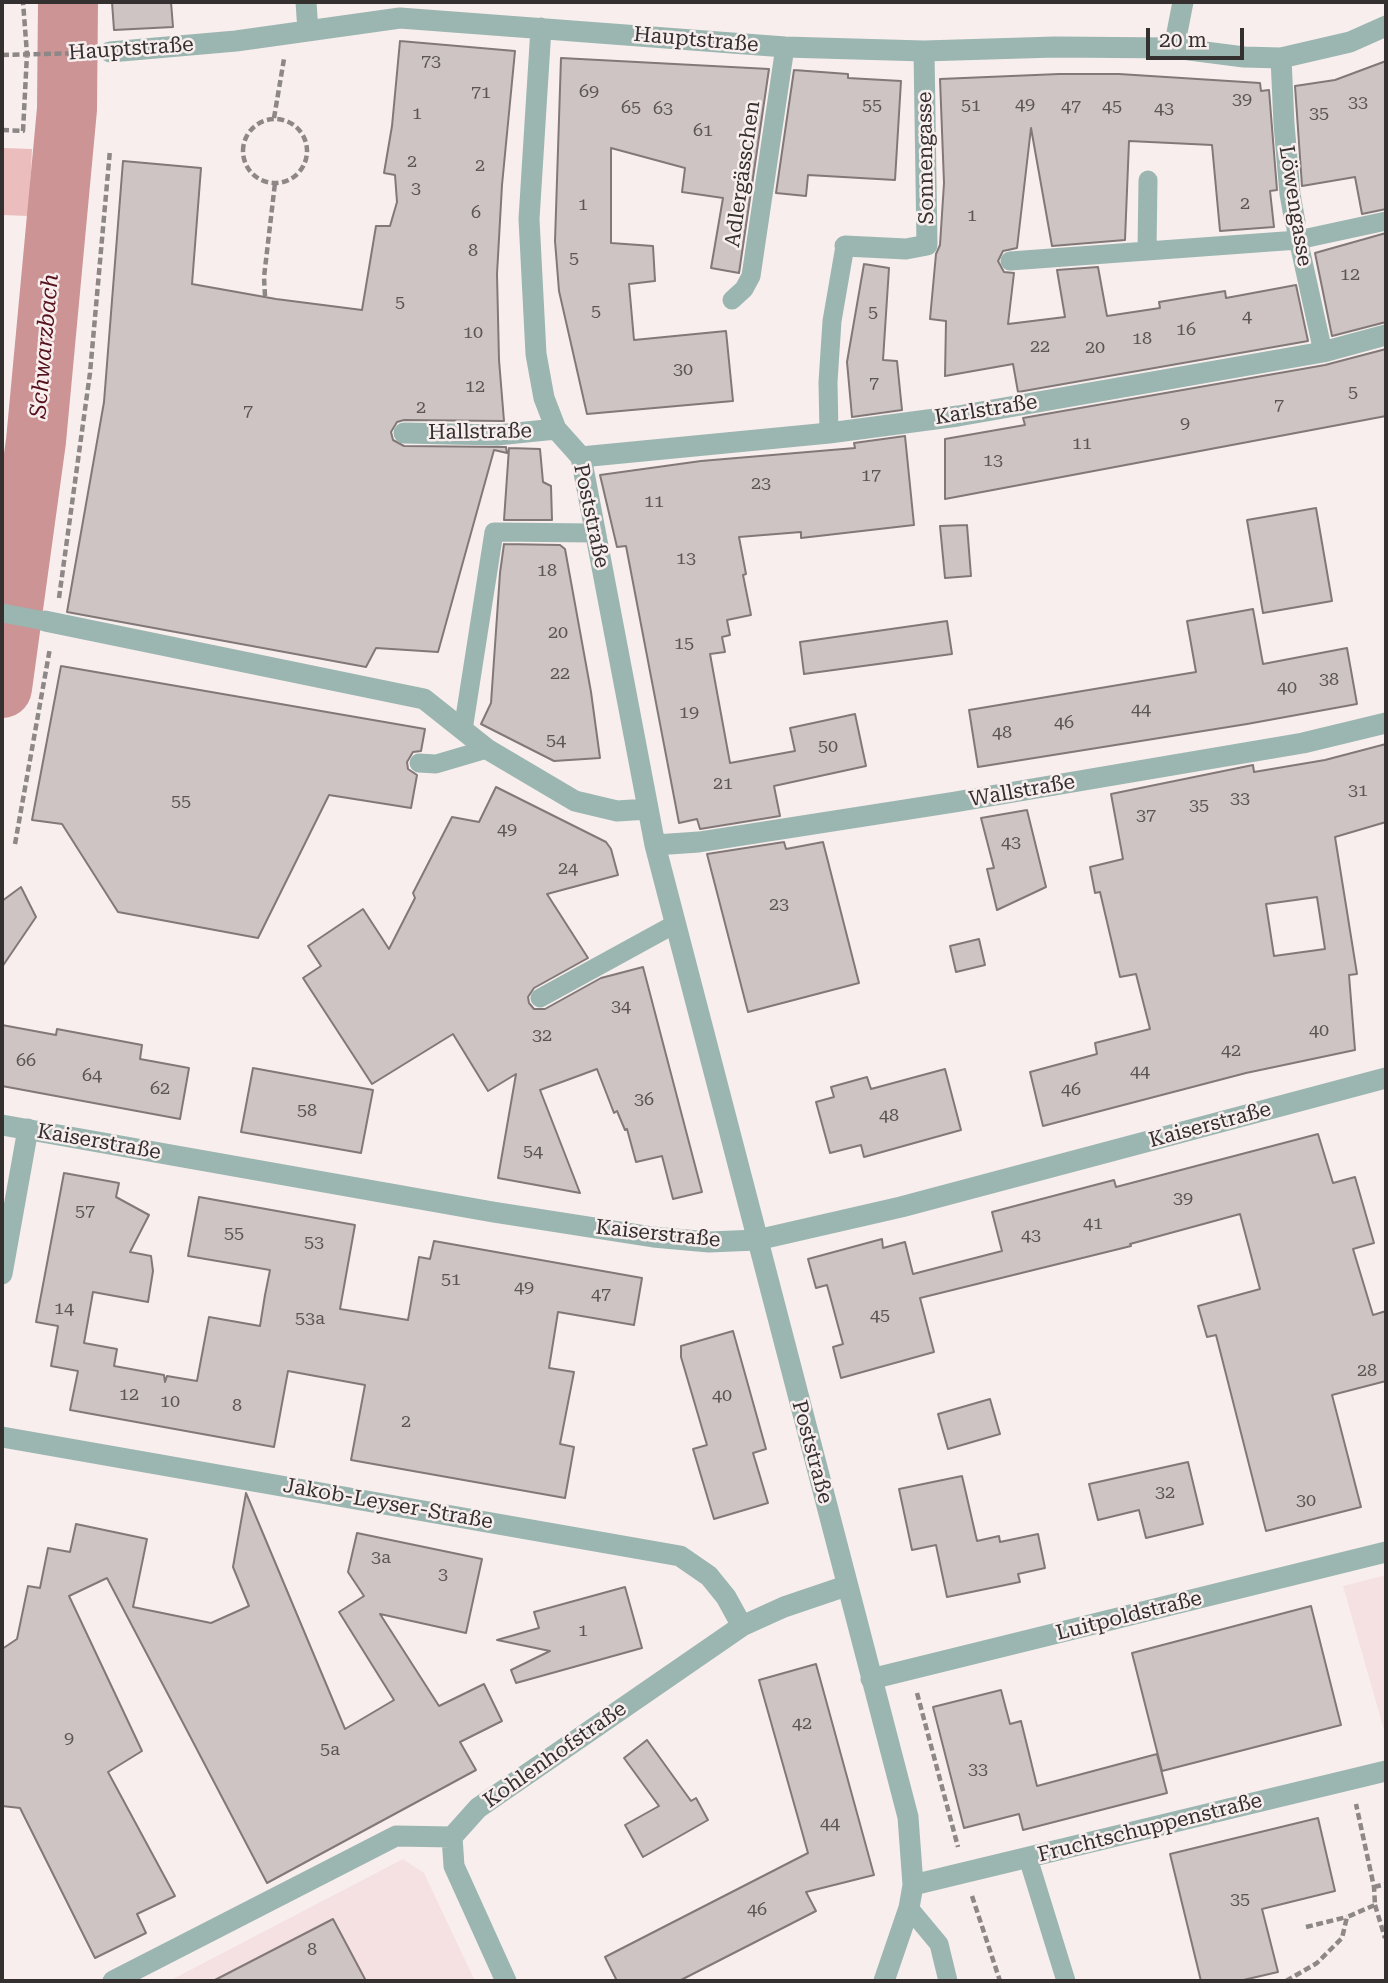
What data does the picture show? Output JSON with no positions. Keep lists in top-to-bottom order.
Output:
{
  "streets": {
    "street": [
      "Hauptstraße",
      "Sonnengasse",
      "Löwengasse",
      "Karlstraße",
      "Hallstraße",
      "Poststraße",
      "Wallstraße",
      "Kaiserstraße",
      "Jakob-Leyser-Straße",
      "Luitpoldstraße",
      "Kohlenhofstraße",
      "Fruchtschuppenstraße"
    ],
    "lane": ["Adlergässchen"]
  },
  "crossings": [
    ["Hauptstraße", "Sonnengasse"],
    ["Hauptstraße", "Adlergässchen"],
    ["Hauptstraße", "Löwengasse"],
    ["Hauptstraße", "Poststraße"],
    ["Sonnengasse", "Karlstraße"],
    ["Löwengasse", "Karlstraße"],
    ["Karlstraße", "Poststraße"],
    ["Hallstraße", "Poststraße"],
    ["Poststraße", "Wallstraße"],
    ["Poststraße", "Kaiserstraße"],
    ["Poststraße", "Luitpoldstraße"],
    ["Poststraße", "Kohlenhofstraße"],
    ["Poststraße", "Fruchtschuppenstraße"],
    ["Jakob-Leyser-Straße", "Kohlenhofstraße"]
  ],
  "water": ["Schwarzbach"],
  "house_numbers": [
    "73",
    "69",
    "71",
    "39",
    "33",
    "49",
    "55",
    "51",
    "47",
    "45",
    "65",
    "63",
    "43",
    "1",
    "35",
    "61",
    "2",
    "2",
    "3",
    "2",
    "1",
    "6",
    "1",
    "8",
    "5",
    "12",
    "5",
    "5",
    "5",
    "4",
    "16",
    "10",
    "18",
    "22",
    "20",
    "30",
    "7",
    "12",
    "5",
    "7",
    "2",
    "7",
    "9",
    "11",
    "13",
    "17",
    "23",
    "11",
    "13",
    "18",
    "20",
    "15",
    "22",
    "38",
    "40",
    "44",
    "19",
    "46",
    "48",
    "54",
    "50",
    "21",
    "31",
    "33",
    "55",
    "35",
    "37",
    "49",
    "43",
    "24",
    "23",
    "34",
    "40",
    "32",
    "42",
    "66",
    "44",
    "64",
    "62",
    "46",
    "36",
    "58",
    "48",
    "54",
    "39",
    "57",
    "41",
    "55",
    "43",
    "53",
    "51",
    "49",
    "47",
    "14",
    "45",
    "53a",
    "28",
    "12",
    "40",
    "10",
    "8",
    "2",
    "32",
    "30",
    "3a",
    "3",
    "1",
    "42",
    "9",
    "5a",
    "33",
    "44",
    "35",
    "46",
    "8"
  ],
  "scale_bar": "20 m"
}
